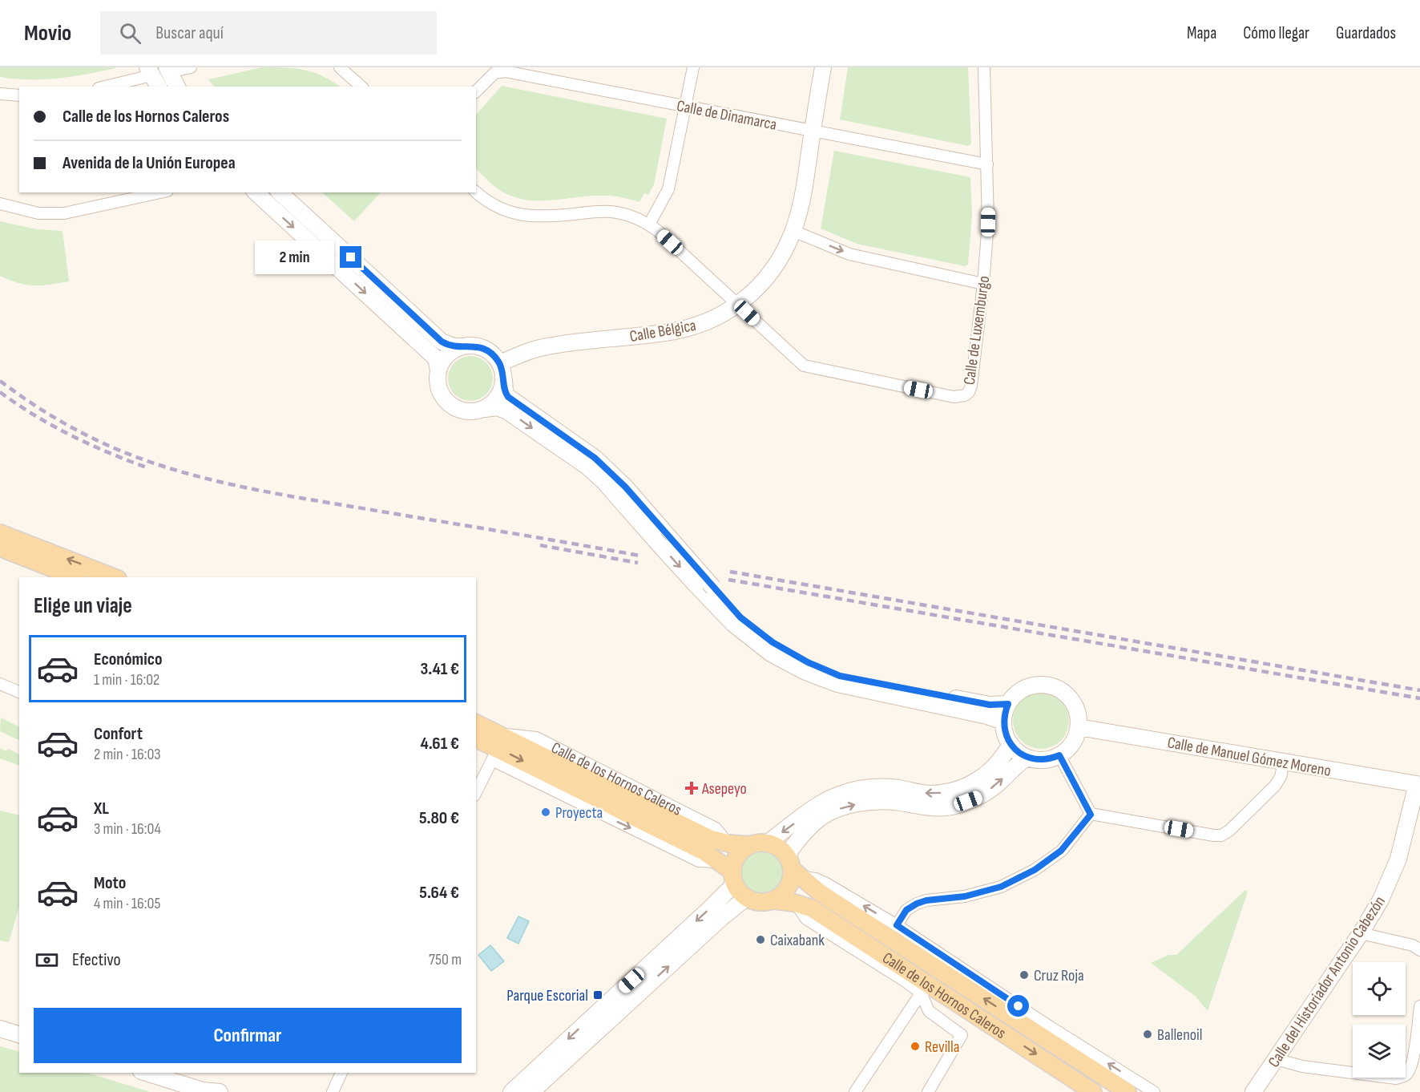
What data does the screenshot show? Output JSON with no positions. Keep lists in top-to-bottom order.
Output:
{
  "streets": {
    "main road": [
      "Calle Bélgica",
      "Calle de Manuel Gómez Moreno",
      "Calle de los Hornos Caleros",
      "Calle del Historiador Antonio Cabezón"
    ],
    "street": ["Calle de Dinamarca", "Calle de Luxemburgo"]
  },
  "crossings": [
    ["Calle de Dinamarca", "Calle Bélgica"],
    ["Calle de Dinamarca", "Calle de Luxemburgo"],
    ["Calle Bélgica", "Calle de Luxemburgo"],
    ["Calle de Manuel Gómez Moreno", "Calle del Historiador Antonio Cabezón"]
  ],
  "places": {
    "health": ["Asepeyo"],
    "other": [
      "Proyecta",
      "Caixabank",
      "Cruz Roja",
      "Ballenoil",
      "Revilla"
    ],
    "transit": ["Parque Escorial"]
  },
  "page": {
    "header": "Movio",
    "search": "Buscar aquí",
    "nav": ["Mapa", "Cómo llegar", "Guardados"],
    "banner": ["Calle de los Hornos Caleros", "Avenida de la Unión Europea"],
    "bubble": "2 min",
    "heading": "Elige un viaje",
    "list": [
      {
        "name": "Económico",
        "note": "1 min · 16:02",
        "value": "3.41 €"
      },
      {
        "name": "Confort",
        "note": "2 min · 16:03",
        "value": "4.61 €"
      },
      {
        "name": "XL",
        "note": "3 min · 16:04",
        "value": "5.80 €"
      },
      {
        "name": "Moto",
        "note": "4 min · 16:05",
        "value": "5.64 €"
      }
    ],
    "pay": ["Efectivo", "750 m"],
    "buttons": "Confirmar"
  }
}
